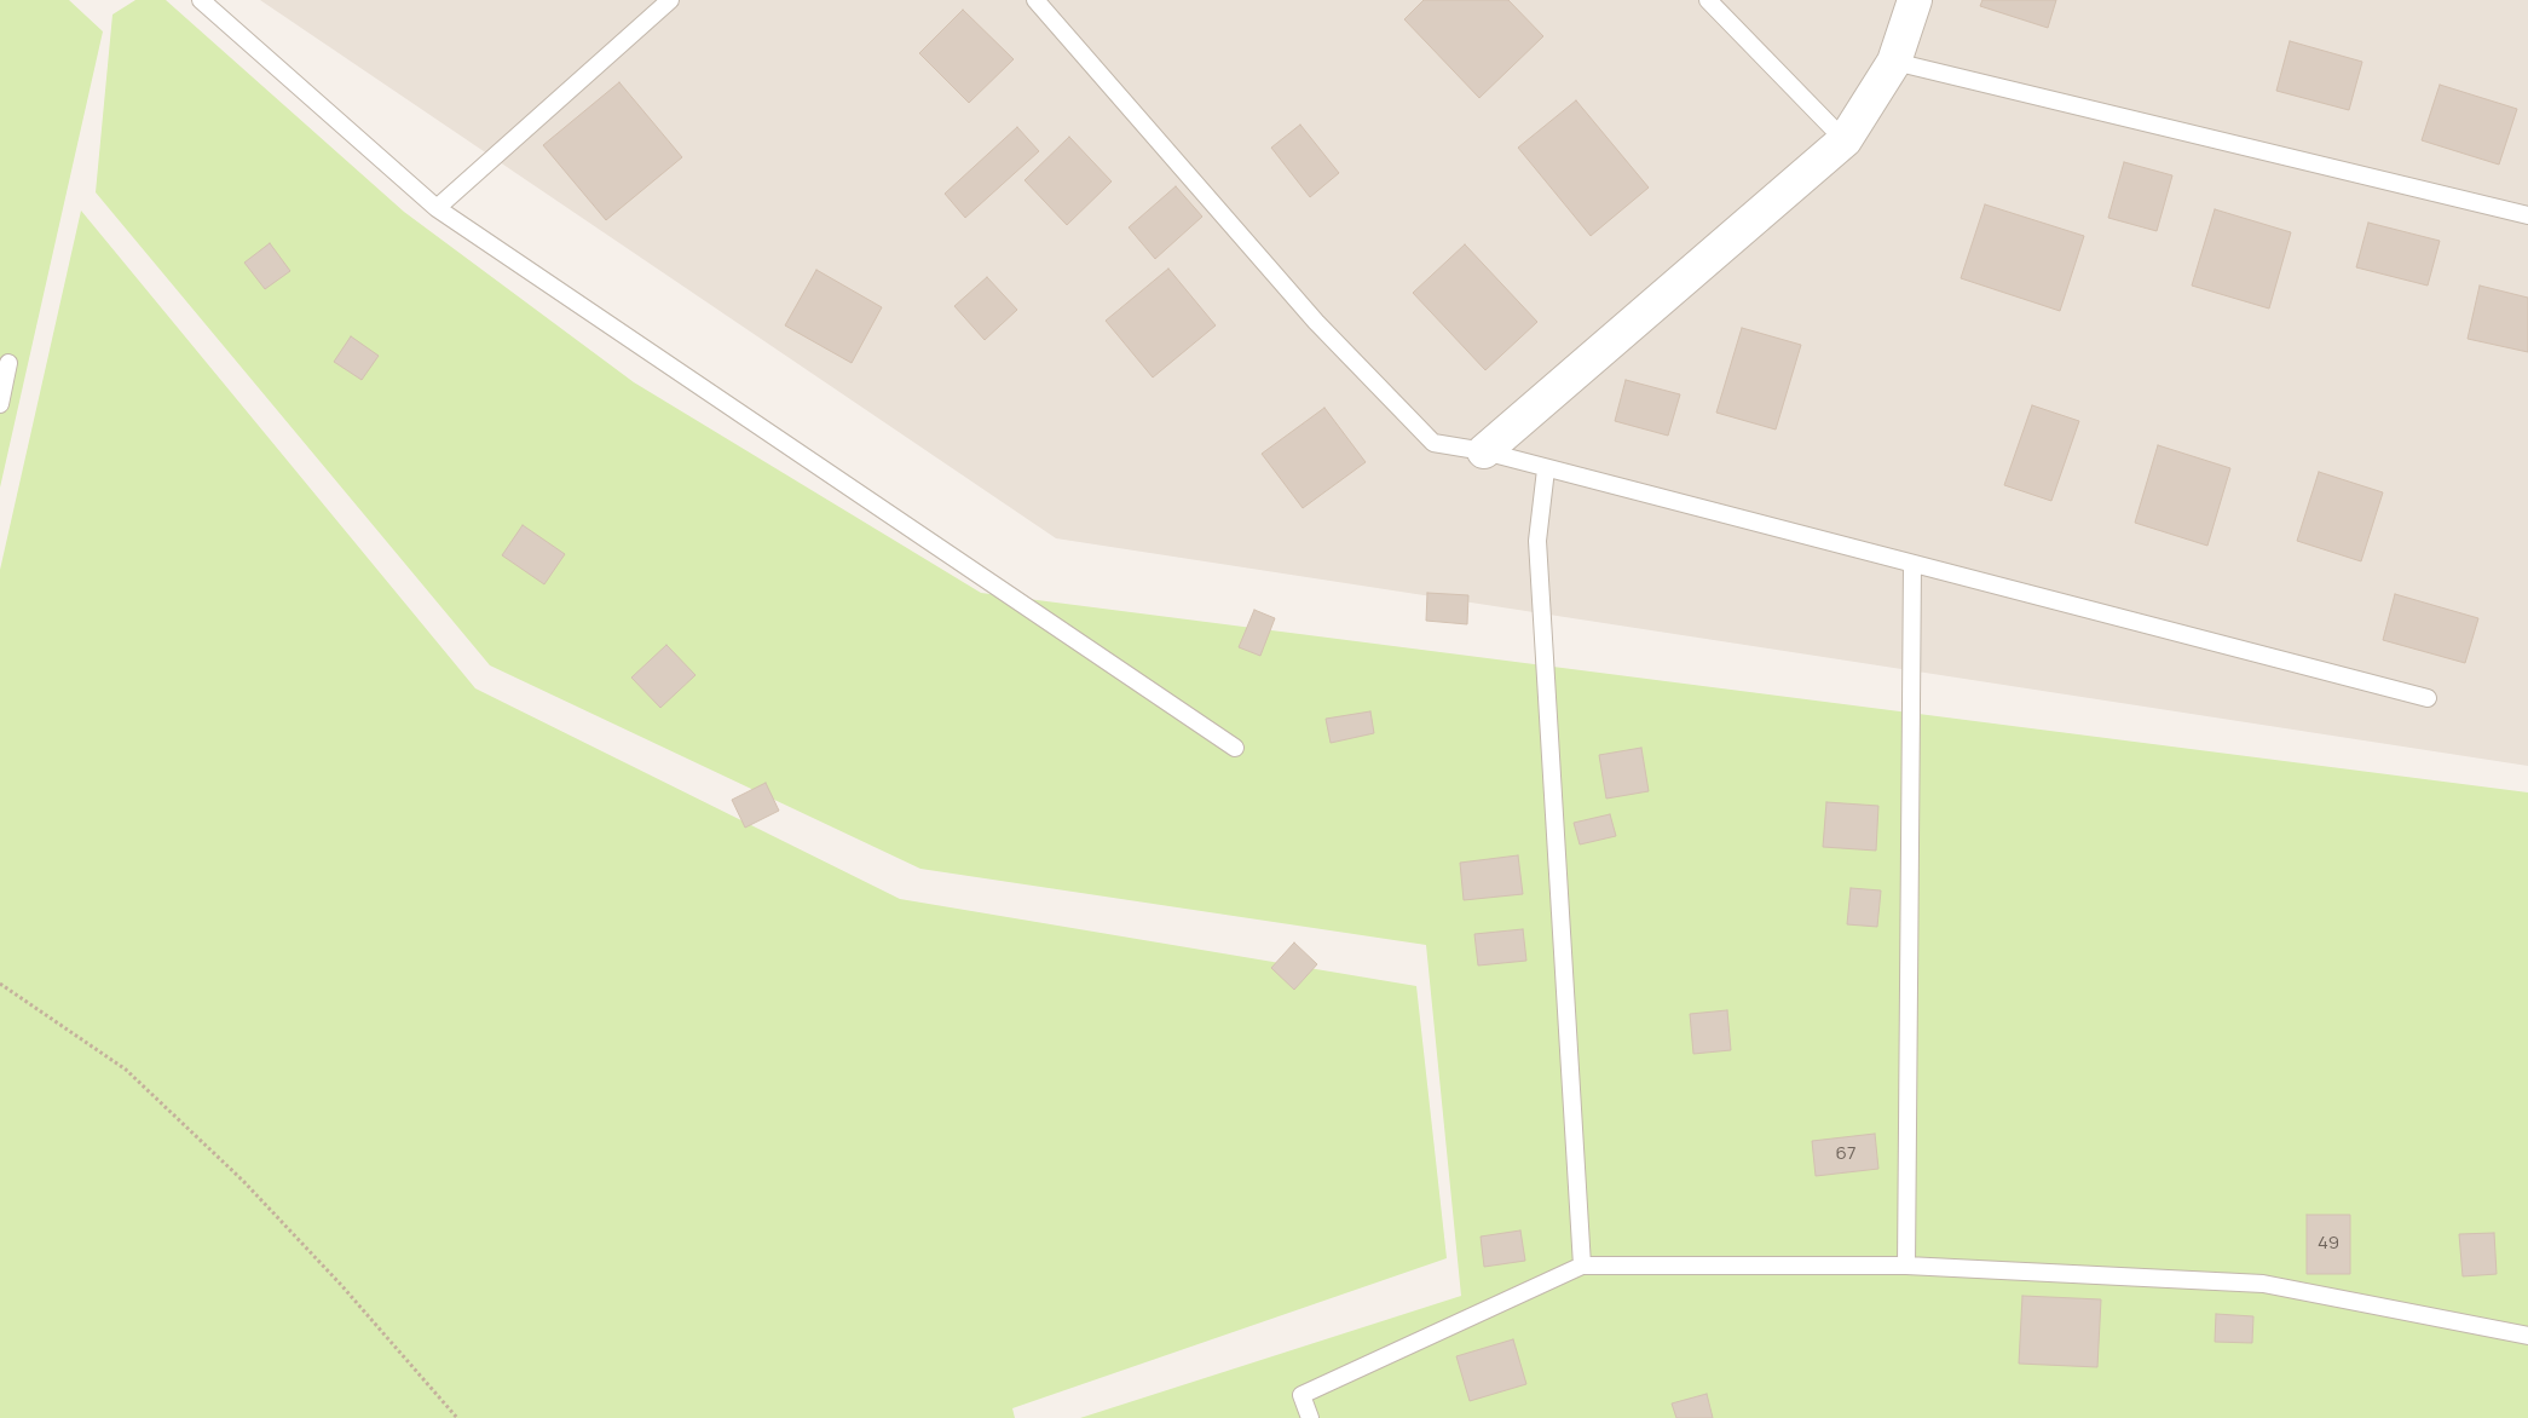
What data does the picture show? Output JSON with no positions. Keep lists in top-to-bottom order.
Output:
{
  "house_numbers": ["67", "49"]
}
